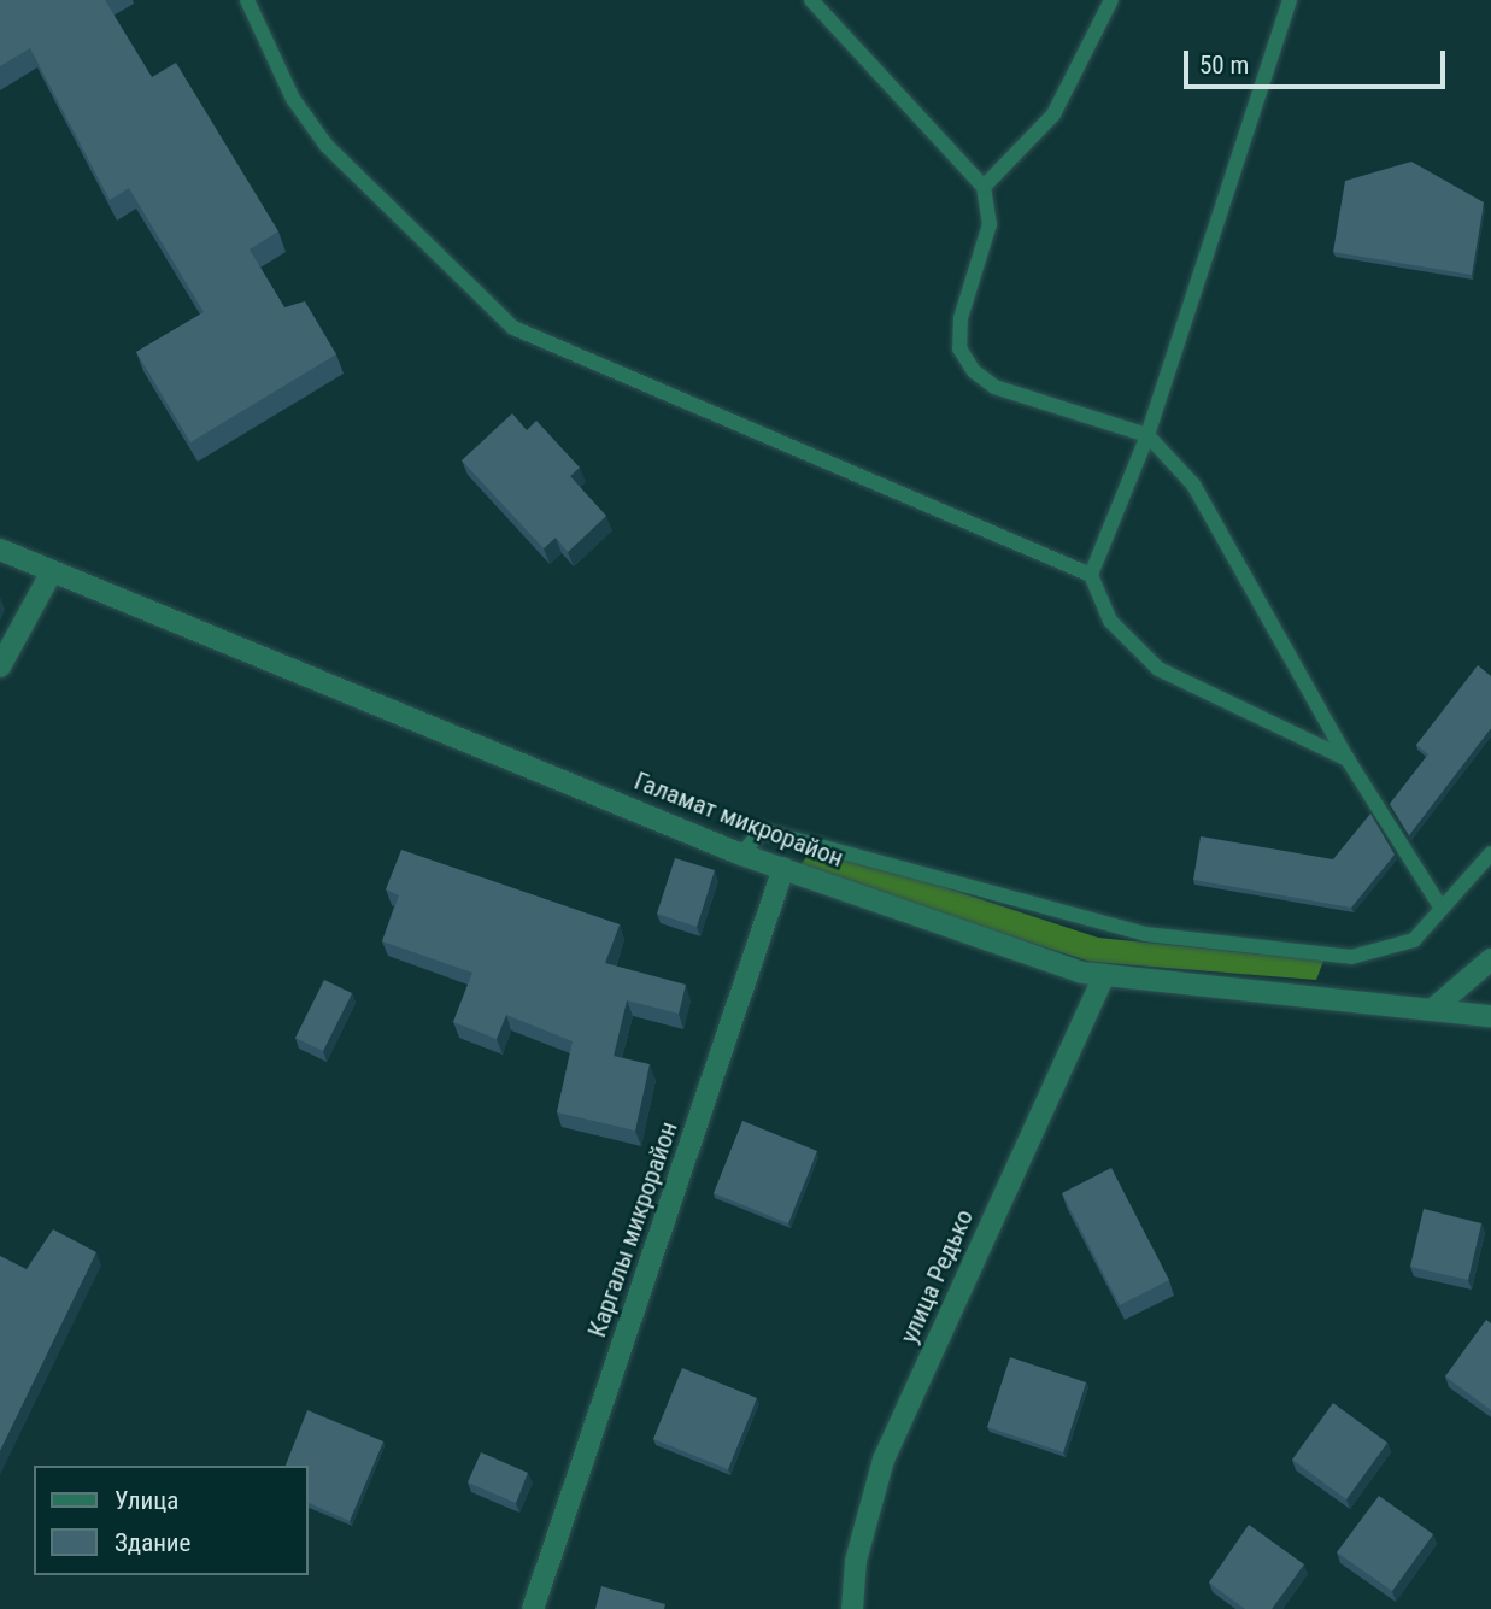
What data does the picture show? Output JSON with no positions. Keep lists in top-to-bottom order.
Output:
{
  "streets": {
    "street": ["Галамат микрорайон", "Каргалы микрорайон", "улица Редько"]
  },
  "crossings": [
    ["Галамат микрорайон", "Каргалы микрорайон"],
    ["Галамат микрорайон", "улица Редько"]
  ],
  "legend": ["Улица", "Здание"],
  "scale_bar": "50 m"
}
